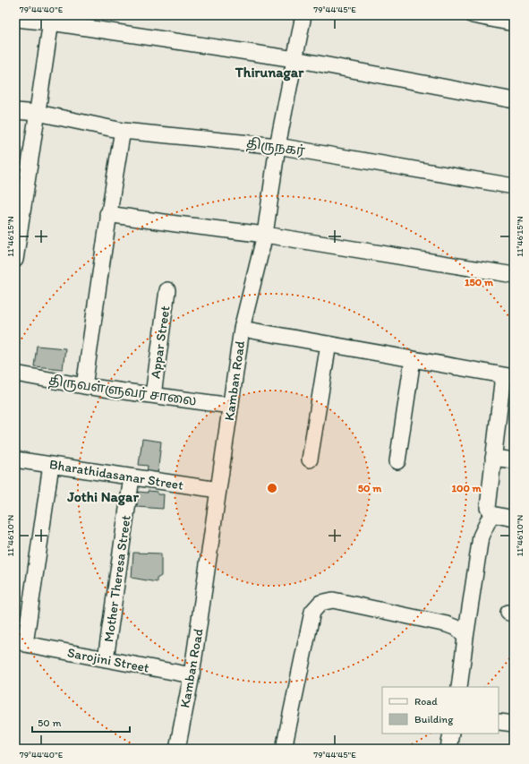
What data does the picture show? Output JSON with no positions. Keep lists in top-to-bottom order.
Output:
{
  "streets": {
    "street": [
      "திருநகர்",
      "Appar Street",
      "Kamban Road",
      "திருவள்ளுவர் சாலை",
      "Bharathidasanar Street",
      "Mother Theresa Street",
      "Sarojini Street"
    ]
  },
  "crossings": [
    ["திருநகர்", "Kamban Road"],
    ["Appar Street", "திருவள்ளுவர் சாலை"],
    ["Kamban Road", "திருவள்ளுவர் சாலை"],
    ["Kamban Road", "Bharathidasanar Street"],
    ["Kamban Road", "Sarojini Street"],
    ["Bharathidasanar Street", "Mother Theresa Street"],
    ["Bharathidasanar Street", "Sarojini Street"],
    ["Mother Theresa Street", "Sarojini Street"]
  ],
  "districts": ["Thirunagar", "Jothi Nagar"],
  "legend": ["Road", "Building"],
  "scale_bar": "50 m",
  "coordinates": [
    "79°44'40\"E",
    "79°44'45\"E",
    "11°46'15\"N",
    "11°46'10\"N"
  ],
  "rings": ["150 m", "50 m", "100 m"]
}
